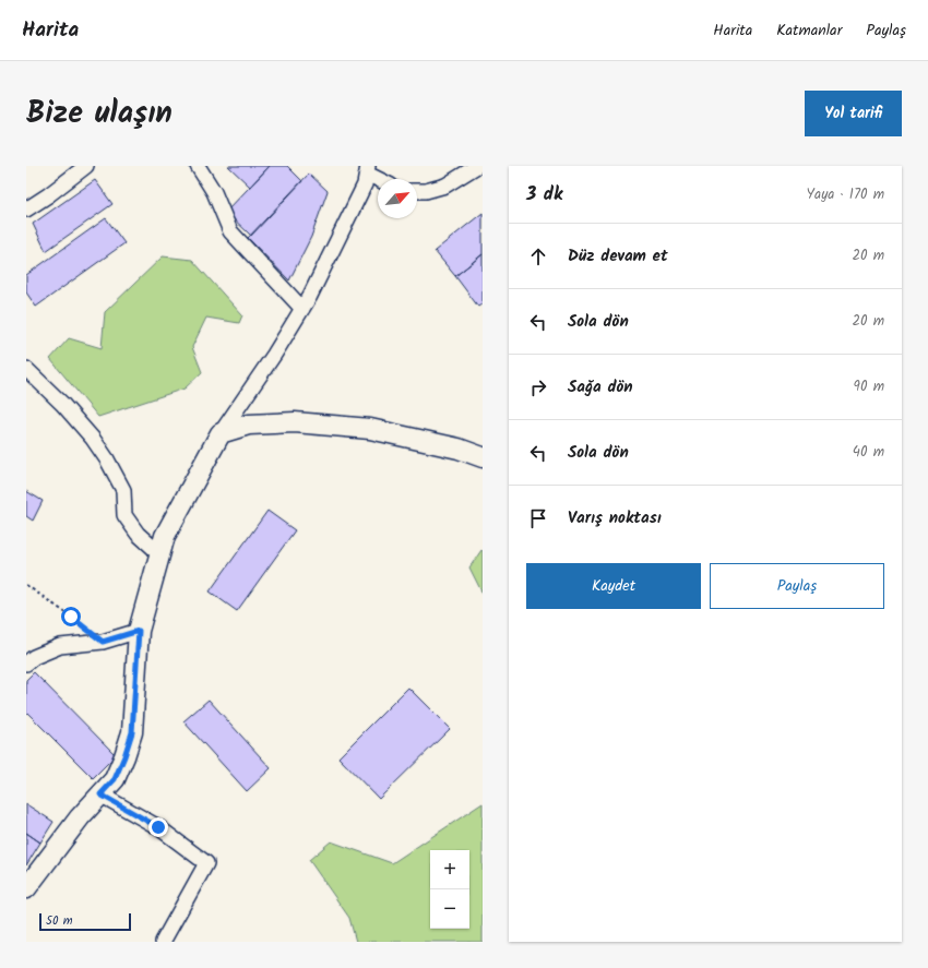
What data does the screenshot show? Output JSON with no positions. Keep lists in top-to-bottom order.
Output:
{
  "scale_bar": "50 m",
  "north": "top right",
  "page": {
    "header": "Harita",
    "nav": ["Harita", "Katmanlar", "Paylaş"],
    "title": "Bize ulaşın",
    "buttons": [
      "Yol tarifi",
      ["Kaydet", "Paylaş"]
    ],
    "heading": ["3 dk", "Yaya · 170 m"],
    "list": [
      ["Düz devam et", "20 m"],
      ["Sola dön", "20 m"],
      ["Sağa dön", "90 m"],
      ["Sola dön", "40 m"],
      "Varış noktası"
    ],
    "map_buttons": ["+", "−"],
    "scale": "50 m"
  }
}
